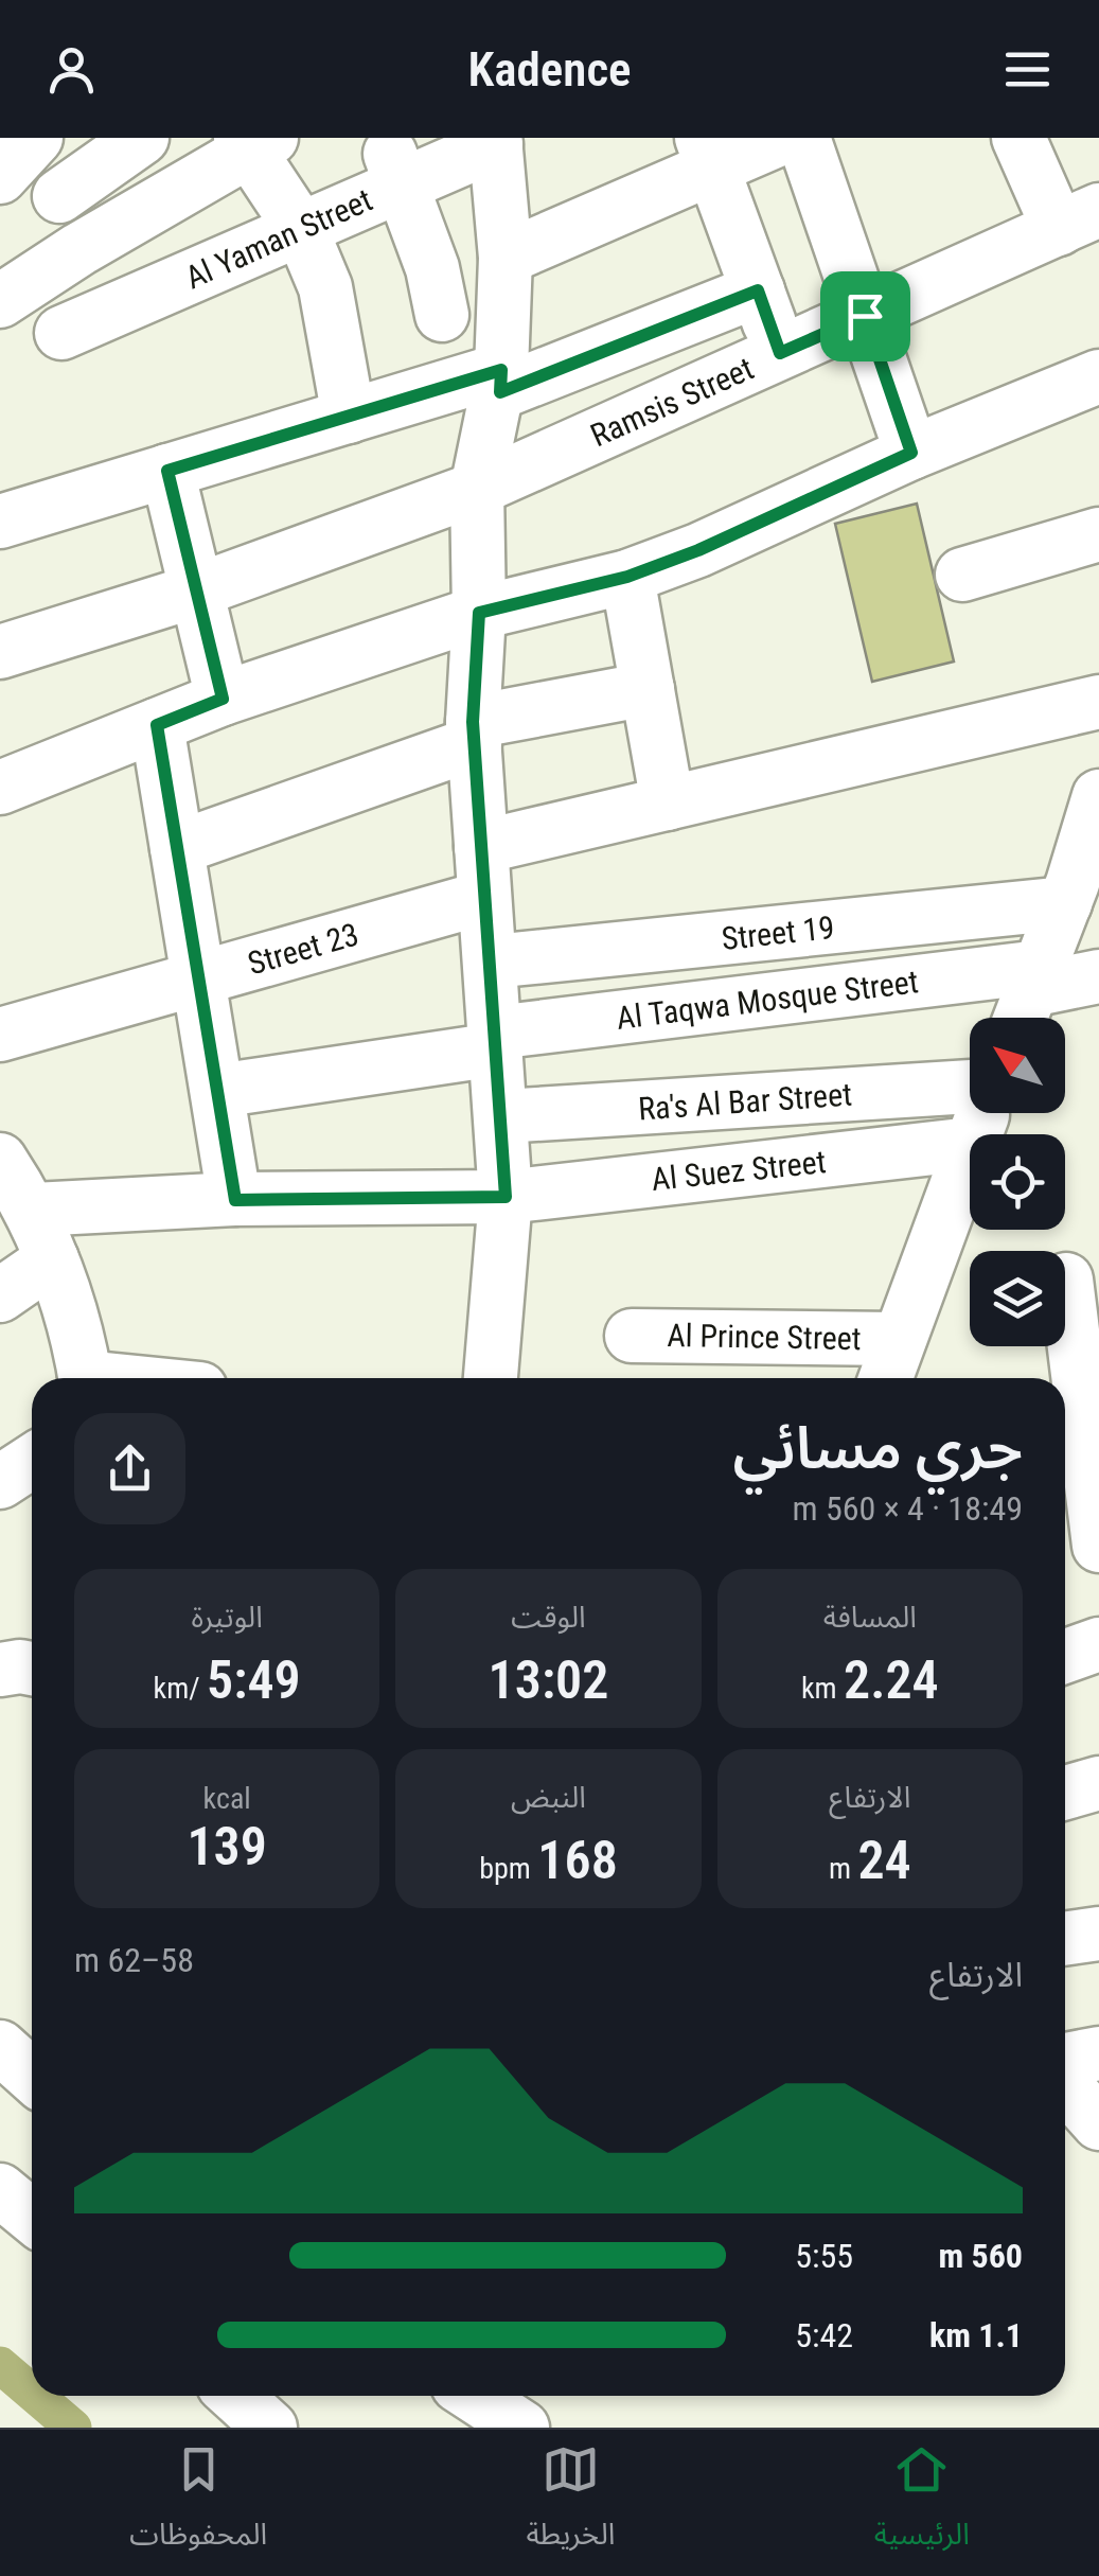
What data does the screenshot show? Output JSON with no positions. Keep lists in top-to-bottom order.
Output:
{
  "streets": {
    "street": [
      "Al Yaman Street",
      "Ramsis Street",
      "Street 19",
      "Street 23",
      "Al Taqwa Mosque Street",
      "Ra's Al Bar Street",
      "Al Suez Street",
      "Al Prince Street"
    ]
  },
  "north": "top left",
  "page": {
    "header": "Kadence",
    "heading": ["جري مسائي", "18:49 · 4 × 560 m"],
    "stats": [
      ["المسافة", "2.24 km"],
      ["الوقت", "13:02"],
      ["الوتيرة", "5:49 /km"],
      ["الارتفاع", "24 m"],
      ["النبض", "168 bpm"],
      ["kcal", "139"]
    ],
    "chart": ["الارتفاع", "58–62 m"],
    "list": [
      {
        "name": "560 m",
        "note": "5:55"
      },
      {
        "name": "1.1 km",
        "note": "5:42"
      }
    ],
    "tabs": ["الرئيسية", "الخريطة", "المحفوظات"]
  }
}
